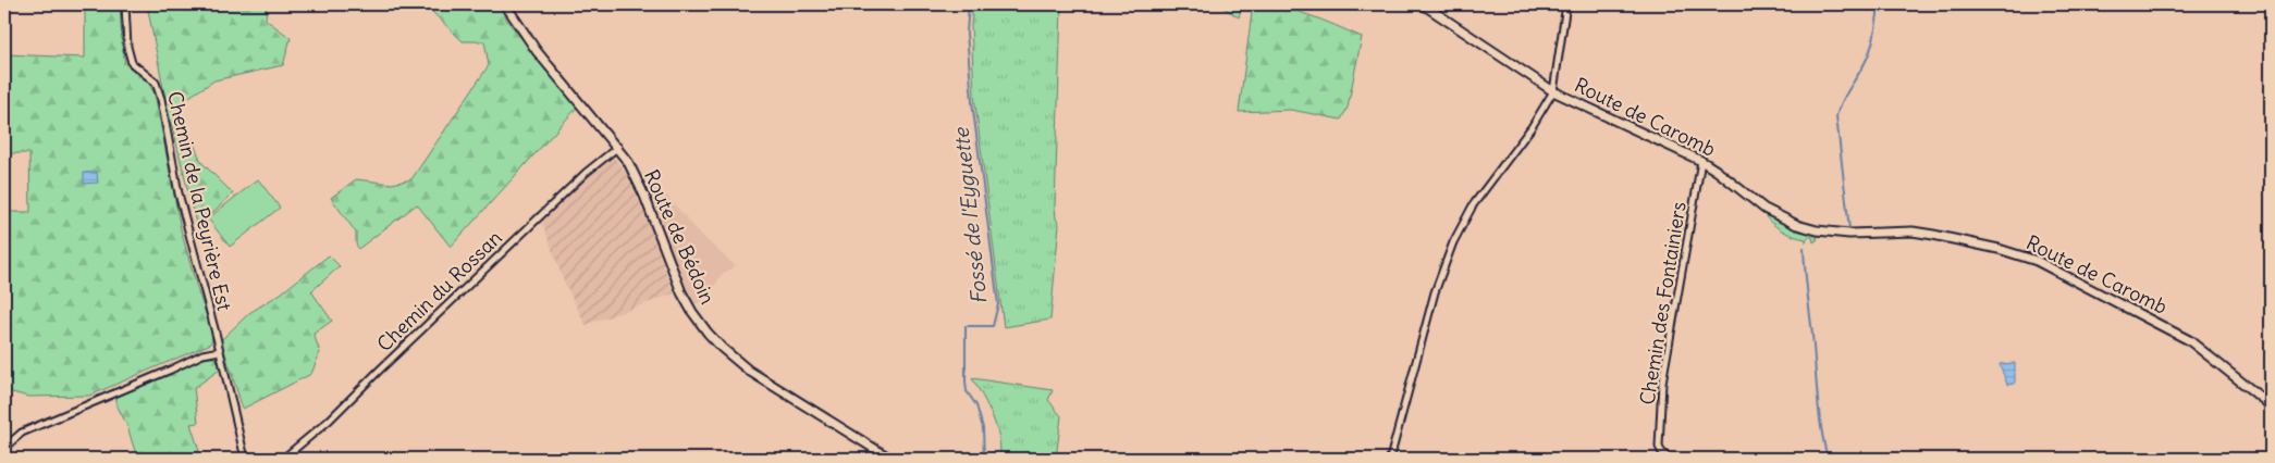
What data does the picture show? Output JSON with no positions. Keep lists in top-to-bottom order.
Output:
{
  "streets": {
    "main road": ["Route de Caromb", "Route de Bédoin"],
    "street": ["Chemin de la Peyrière Est", "Chemin du Rossan", "Chemin des Fontainiers"]
  },
  "crossings": [
    ["Route de Caromb", "Chemin des Fontainiers"],
    ["Route de Bédoin", "Chemin du Rossan"]
  ],
  "water": ["Fossé de l'Eyguette"]
}
